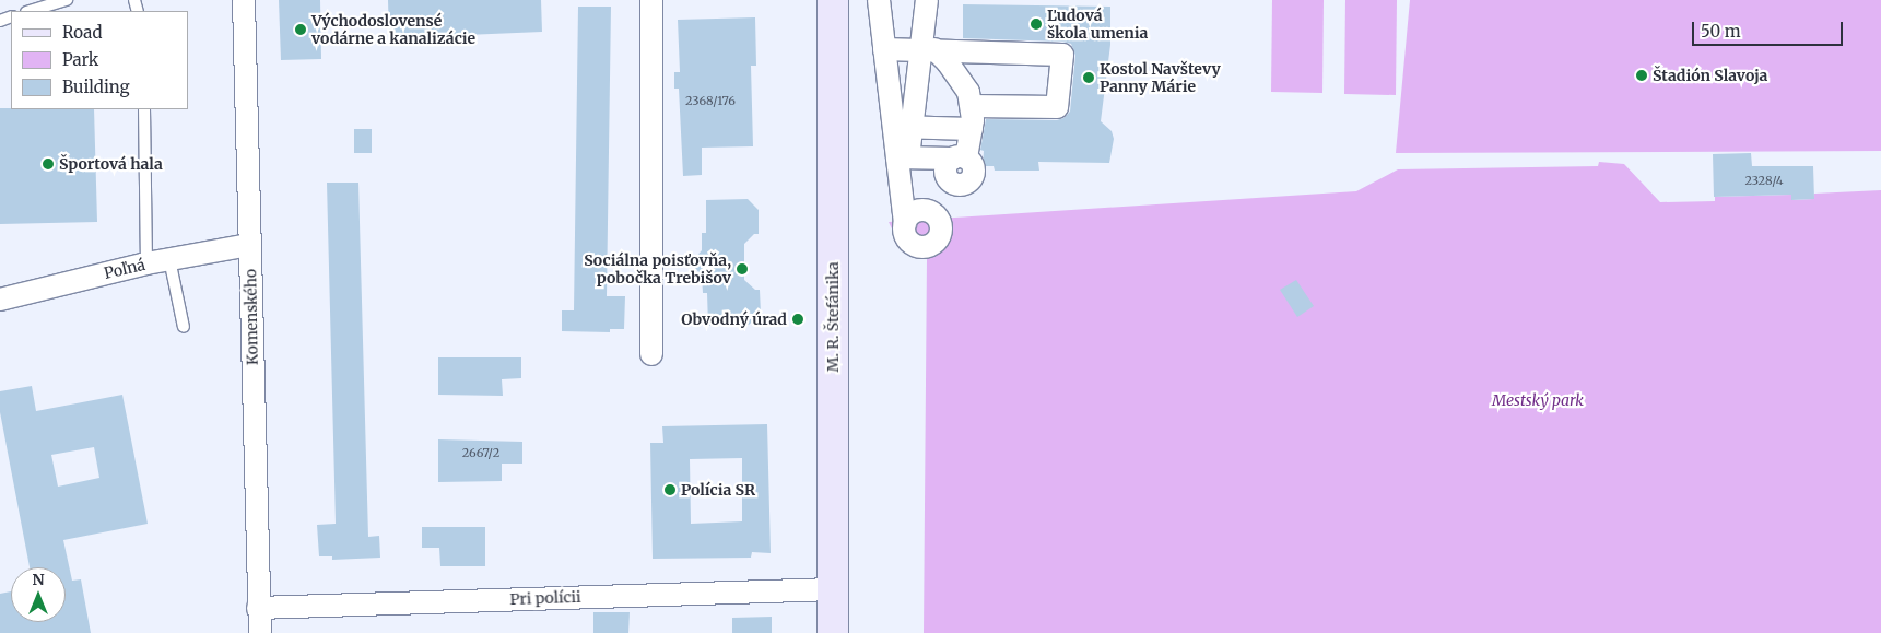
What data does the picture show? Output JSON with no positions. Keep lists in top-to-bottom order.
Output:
{
  "streets": {
    "street": [
      "Poľná",
      "Komenského",
      "M. R. Štefánika",
      "Pri polícii"
    ]
  },
  "crossings": [
    ["Poľná", "Komenského"],
    ["Komenského", "Pri polícii"],
    ["M. R. Štefánika", "Pri polícii"]
  ],
  "parks": ["Mestský park"],
  "places": [
    "Ľudová škola umenia",
    "Východoslovensé vodárne a kanalizácie",
    "Štadión Slavoja",
    "Kostol Navštevy Panny Márie",
    "Športová hala",
    "Sociálna poisťovňa, pobočka Trebišov",
    "Obvodný úrad",
    "Polícia SR"
  ],
  "house_numbers": ["2368/176", "2328/4", "2667/2"],
  "legend": ["Road", "Park", "Building"],
  "scale_bar": "50 m",
  "north": "top"
}
